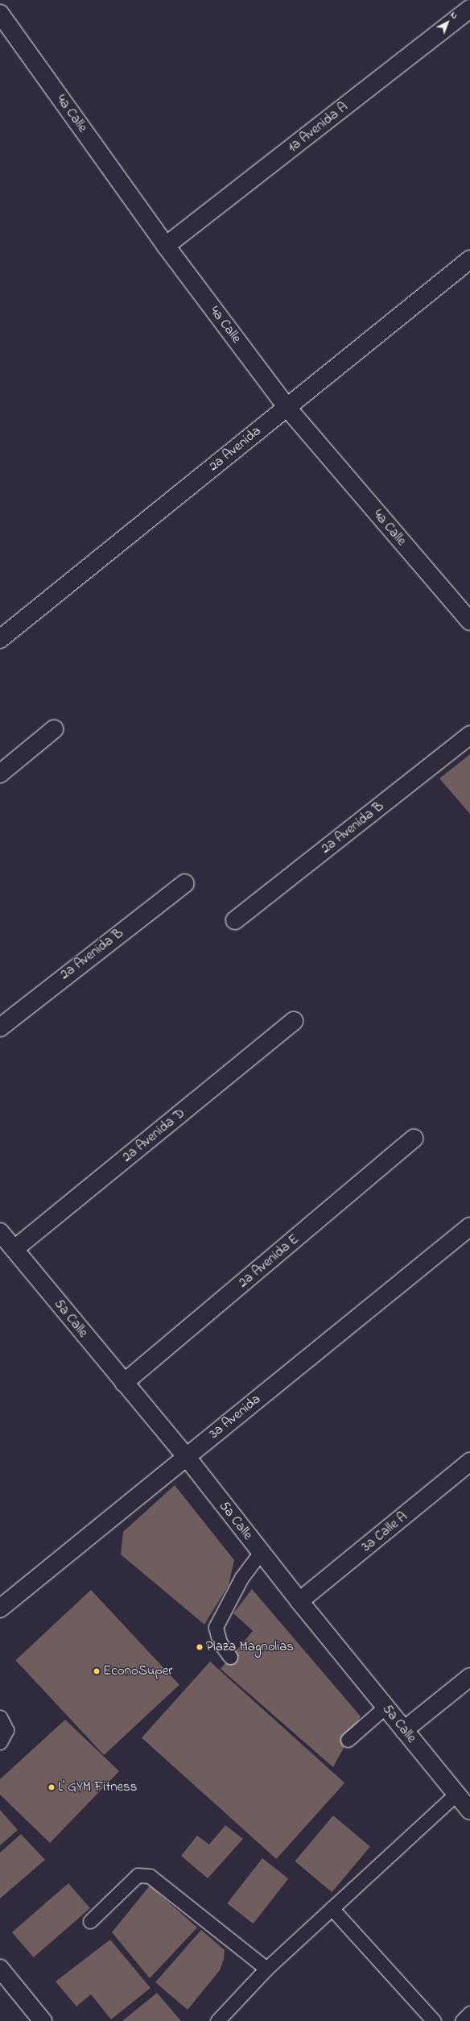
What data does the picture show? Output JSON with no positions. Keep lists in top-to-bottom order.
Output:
{
  "streets": {
    "street": [
      "4a Calle",
      "1a Avenida A",
      "2a Avenida",
      "2a Avenida B",
      "2a Avenida D",
      "2a Avenida E",
      "5a Calle",
      "3a Avenida",
      "3a Calle A"
    ]
  },
  "crossings": [
    ["4a Calle", "1a Avenida A"],
    ["4a Calle", "2a Avenida"],
    ["2a Avenida D", "5a Calle"],
    ["2a Avenida E", "5a Calle"],
    ["5a Calle", "3a Avenida"],
    ["5a Calle", "3a Calle A"]
  ],
  "places": ["Plaza Magnolias", "EconoSuper", "L' GYM Fitness"],
  "north": "top right"
}
